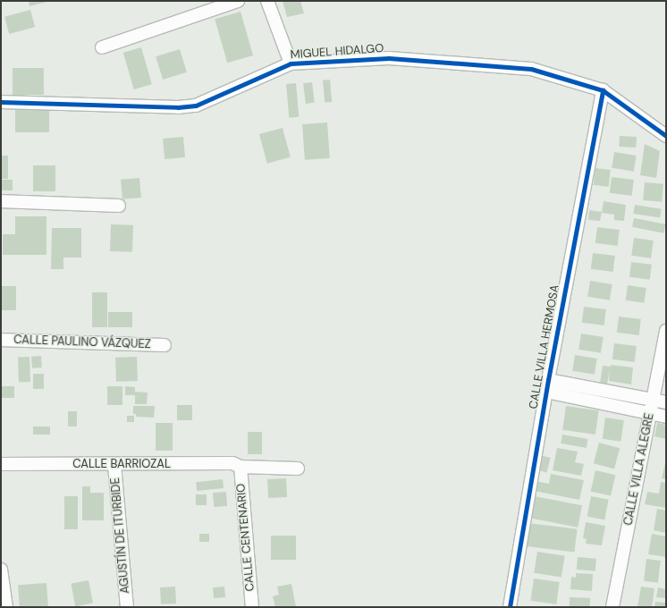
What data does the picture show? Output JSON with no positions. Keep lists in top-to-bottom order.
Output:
{
  "streets": {
    "street": [
      "MIGUEL HIDALGO",
      "CALLE PAULINO VÁZQUEZ",
      "CALLE VILLA HERMOSA",
      "CALLE BARRIOZAL",
      "CALLE VILLA ALEGRE",
      "AGUSTÍN DE ITURBIDE",
      "CALLE CENTENARIO"
    ]
  },
  "crossings": [
    ["MIGUEL HIDALGO", "CALLE VILLA HERMOSA"],
    ["CALLE BARRIOZAL", "AGUSTÍN DE ITURBIDE"],
    ["CALLE BARRIOZAL", "CALLE CENTENARIO"]
  ]
}
